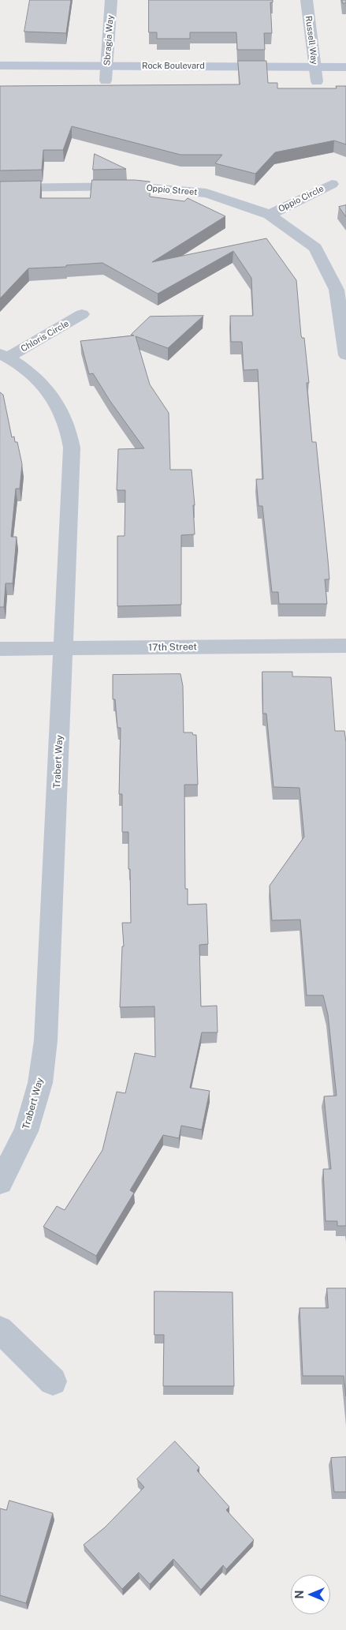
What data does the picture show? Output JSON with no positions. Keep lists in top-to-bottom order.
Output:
{
  "streets": {
    "main road": ["Rock Boulevard"],
    "street": [
      "Sbragia Way",
      "Russell Way",
      "Oppio Street",
      "Oppio Circle",
      "Chloris Circle",
      "17th Street",
      "Trabert Way"
    ]
  },
  "crossings": [
    ["Sbragia Way", "Rock Boulevard"],
    ["Russell Way", "Rock Boulevard"],
    ["Oppio Street", "Oppio Circle"],
    ["Chloris Circle", "Trabert Way"],
    ["17th Street", "Trabert Way"]
  ],
  "north": "left"
}
